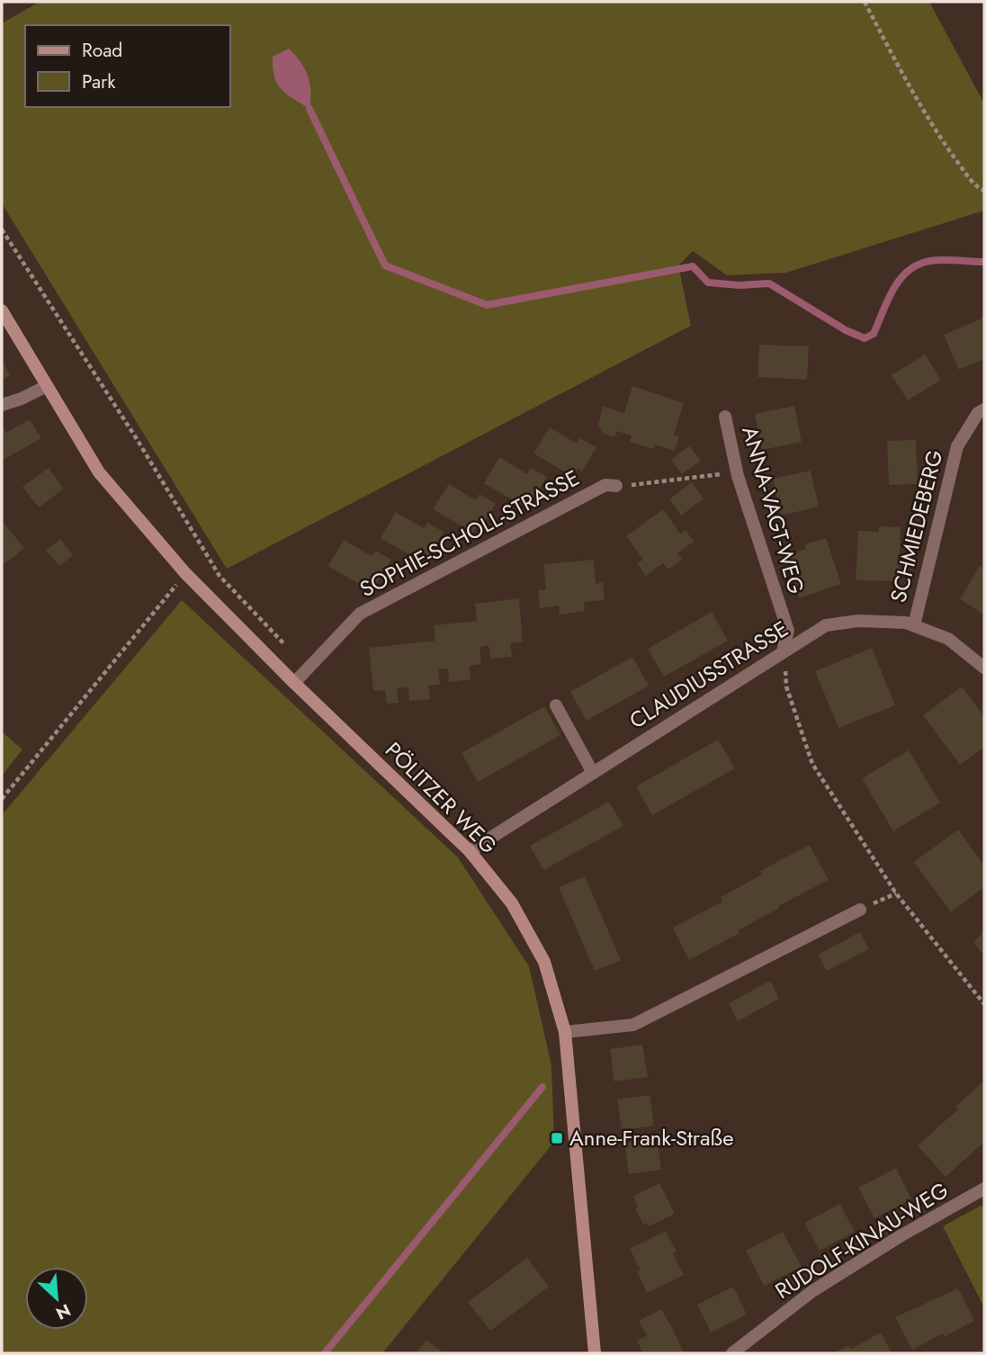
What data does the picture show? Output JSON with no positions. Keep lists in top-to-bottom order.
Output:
{
  "streets": {
    "main road": ["PÖLITZER WEG"],
    "street": [
      "ANNA-VAGT-WEG",
      "SCHMIEDEBERG",
      "SOPHIE-SCHOLL-STRASSE",
      "CLAUDIUSSTRASSE",
      "RUDOLF-KINAU-WEG"
    ]
  },
  "crossings": [
    ["ANNA-VAGT-WEG", "CLAUDIUSSTRASSE"],
    ["SCHMIEDEBERG", "CLAUDIUSSTRASSE"],
    ["SOPHIE-SCHOLL-STRASSE", "PÖLITZER WEG"],
    ["CLAUDIUSSTRASSE", "PÖLITZER WEG"]
  ],
  "places": {
    "transit": ["Anne-Frank-Straße"]
  },
  "legend": ["Road", "Park"],
  "north": "bottom right"
}
